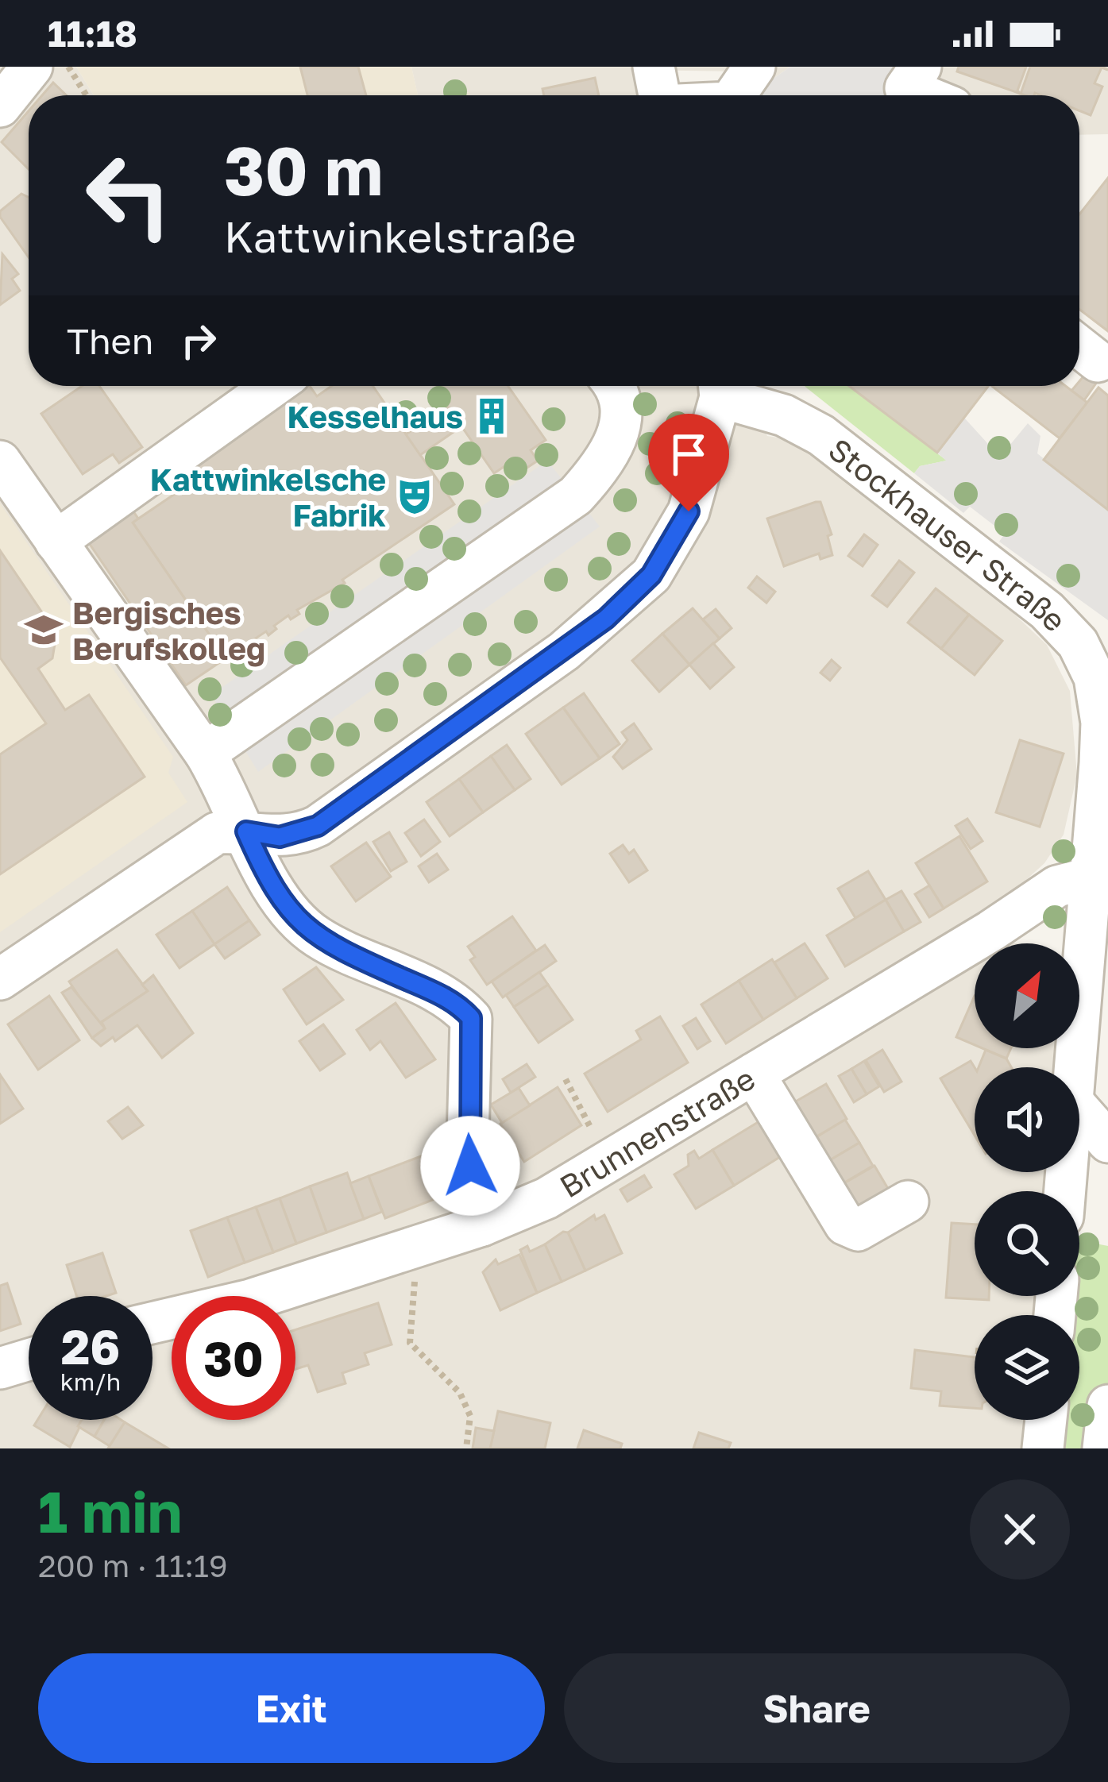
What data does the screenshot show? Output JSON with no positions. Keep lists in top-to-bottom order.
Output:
{
  "streets": {
    "street": ["Stockhauser Straße", "Brunnenstraße"]
  },
  "crossings": [
    ["Stockhauser Straße", "Brunnenstraße"]
  ],
  "places": {
    "building": ["Kesselhaus"],
    "theatre": ["Kattwinkelsche Fabrik"],
    "school or university": ["Bergisches Berufskolleg"]
  },
  "north": "top right",
  "page": {
    "status": "11:18",
    "turn": ["30 m", "Kattwinkelstraße"],
    "then": "Then",
    "speed": "26 km/h",
    "limit": "30",
    "heading": ["1 min", "200 m · 11:19"],
    "buttons": ["Exit", "Share"]
  }
}
